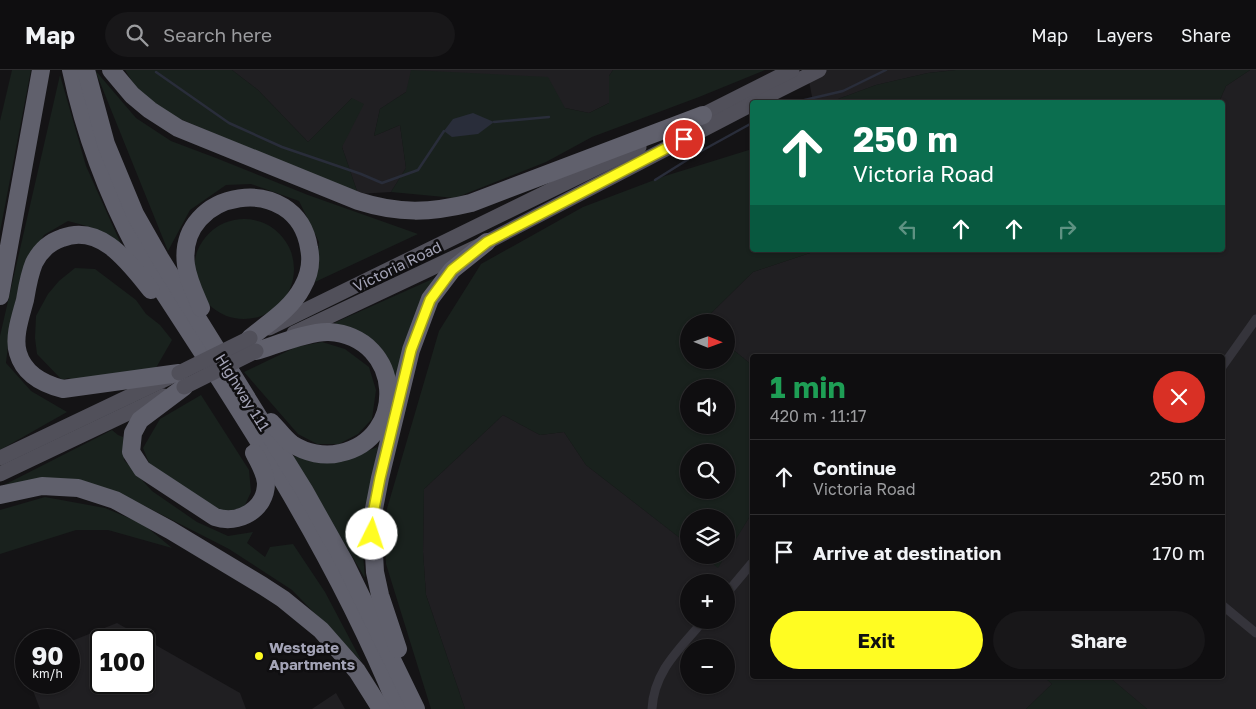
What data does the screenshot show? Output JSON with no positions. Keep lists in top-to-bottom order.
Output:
{
  "streets": {
    "highway": ["Highway 111"],
    "main road": ["Victoria Road"]
  },
  "places": ["Westgate Apartments"],
  "north": "right",
  "page": {
    "header": "Map",
    "search": "Search here",
    "nav": ["Map", "Layers", "Share"],
    "turn": ["250 m", "Victoria Road"],
    "map_buttons": ["+", "−"],
    "heading": ["1 min", "420 m · 11:17"],
    "list": [
      {
        "name": "Continue",
        "note": "Victoria Road",
        "value": "250 m"
      },
      {
        "name": "Arrive at destination",
        "value": "170 m"
      }
    ],
    "buttons": ["Exit", "Share"],
    "speed": "90 km/h",
    "limit": "100"
  }
}
